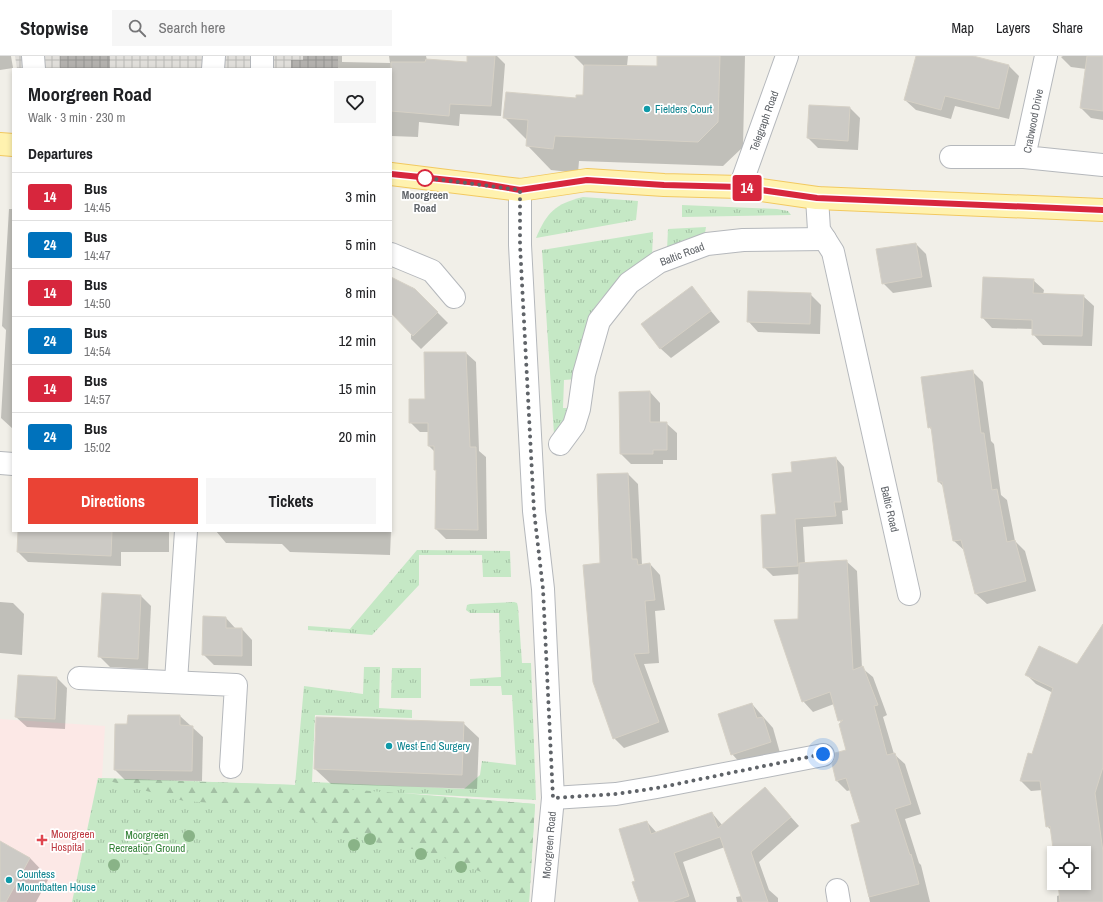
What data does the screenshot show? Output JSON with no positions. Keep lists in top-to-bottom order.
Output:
{
  "streets": {
    "street": [
      "Telegraph Road",
      "Crabwood Drive",
      "Baltic Road",
      "Moorgreen Road"
    ]
  },
  "parks": ["Moorgreen Recreation Ground"],
  "places": {
    "other": [
      "Fielders Court",
      "Moorgreen Road",
      "West End Surgery",
      "Countess Mountbatten House"
    ],
    "health": ["Moorgreen Hospital"]
  },
  "lines": ["bus line 14"],
  "page": {
    "header": "Stopwise",
    "search": "Search here",
    "nav": ["Map", "Layers", "Share"],
    "on_map": "14",
    "heading": [
      ["Moorgreen Road", "Walk · 3 min · 230 m"],
      "Departures"
    ],
    "list": [
      {
        "mark": "14",
        "name": "Bus",
        "note": "14:45",
        "value": "3 min"
      },
      {
        "mark": "24",
        "name": "Bus",
        "note": "14:47",
        "value": "5 min"
      },
      {
        "mark": "14",
        "name": "Bus",
        "note": "14:50",
        "value": "8 min"
      },
      {
        "mark": "24",
        "name": "Bus",
        "note": "14:54",
        "value": "12 min"
      },
      {
        "mark": "14",
        "name": "Bus",
        "note": "14:57",
        "value": "15 min"
      },
      {
        "mark": "24",
        "name": "Bus",
        "note": "15:02",
        "value": "20 min"
      }
    ],
    "buttons": ["Directions", "Tickets"]
  }
}
